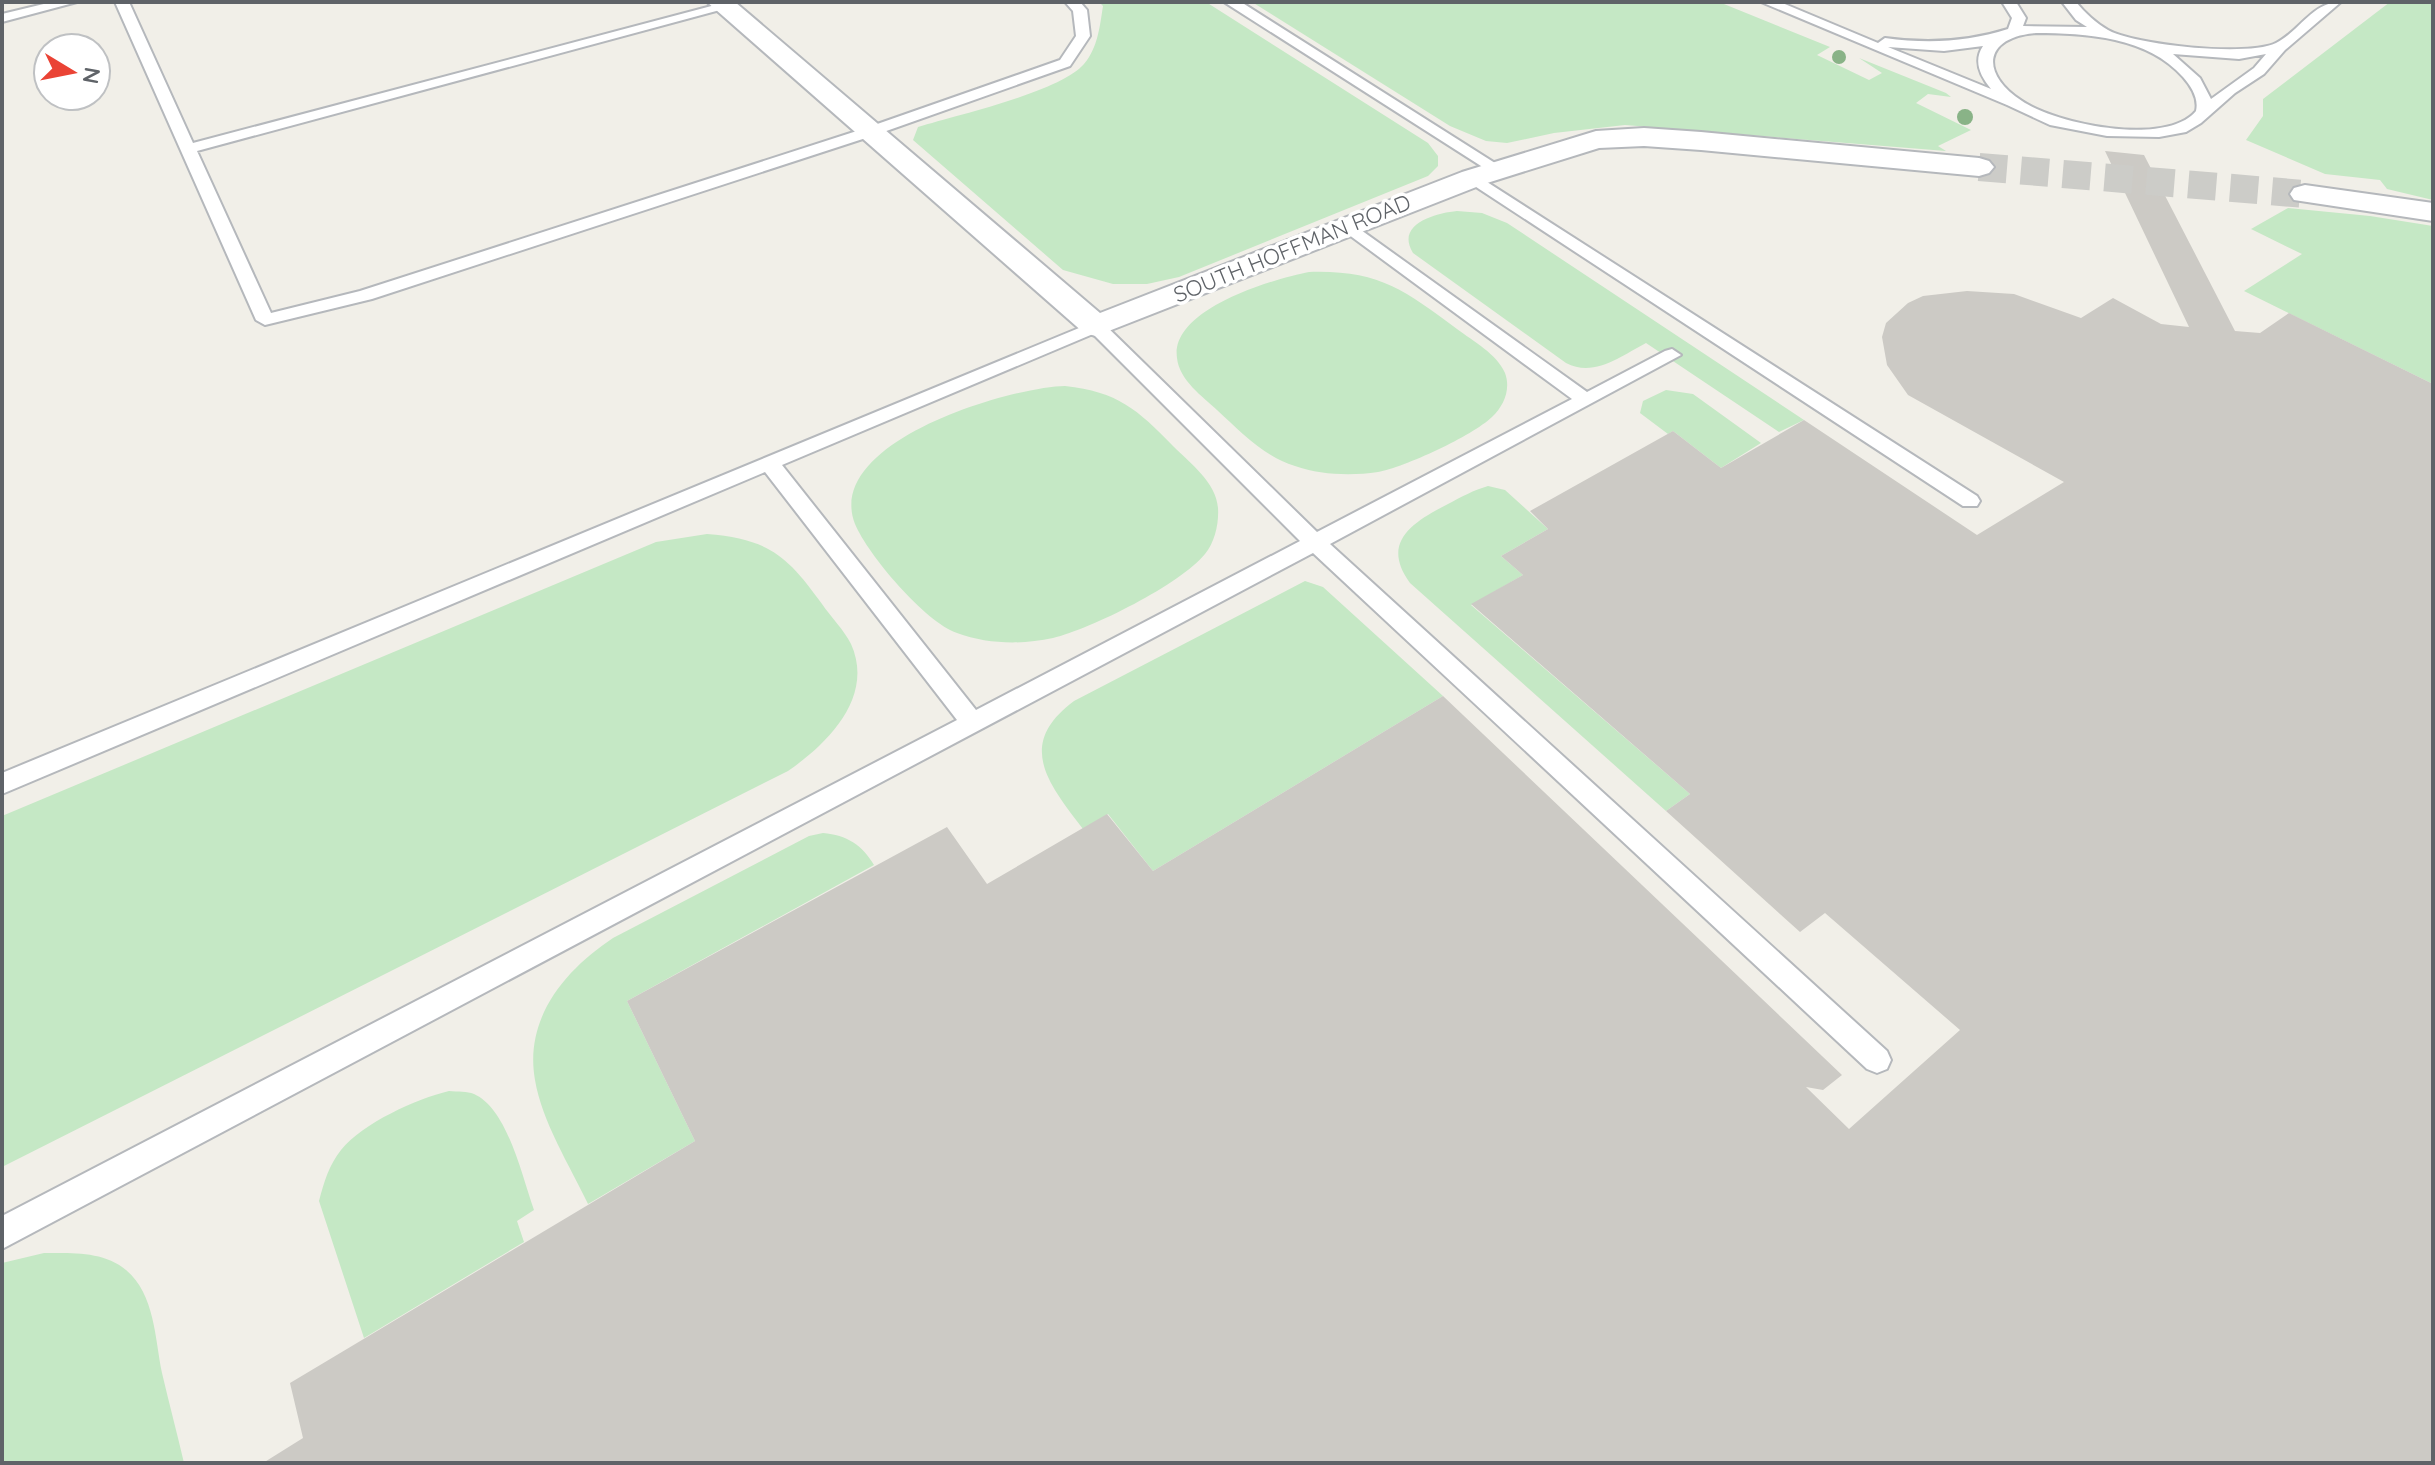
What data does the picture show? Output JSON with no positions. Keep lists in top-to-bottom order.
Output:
{
  "streets": {
    "street": ["SOUTH HOFFMAN ROAD"]
  },
  "north": "right"
}
